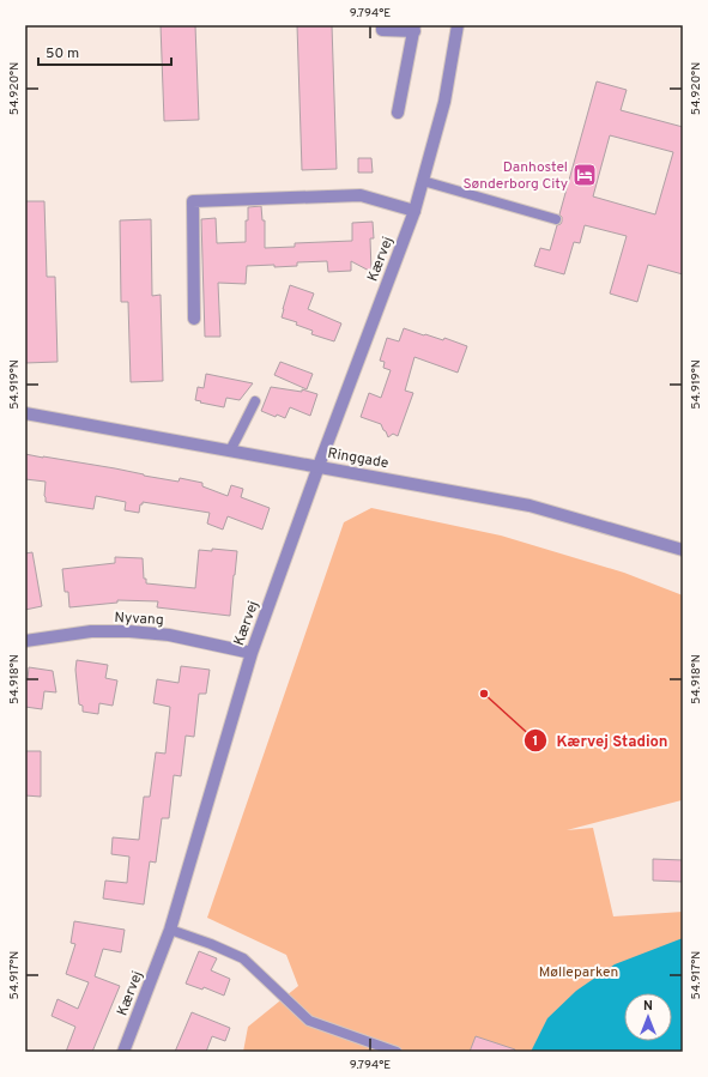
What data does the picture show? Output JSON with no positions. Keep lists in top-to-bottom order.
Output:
{
  "streets": {
    "street": ["Kærvej", "Ringgade", "Nyvang"]
  },
  "crossings": [
    ["Kærvej", "Ringgade"],
    ["Kærvej", "Nyvang"]
  ],
  "parks": ["Mølleparken"],
  "places": {
    "hotel": ["Danhostel Sønderborg City"],
    "other": ["Kærvej Stadion"]
  },
  "scale_bar": "50 m",
  "north": "top",
  "coordinates": [
    "9.794°E",
    "54.920°N",
    "54.919°N",
    "54.918°N",
    "54.917°N"
  ]
}
